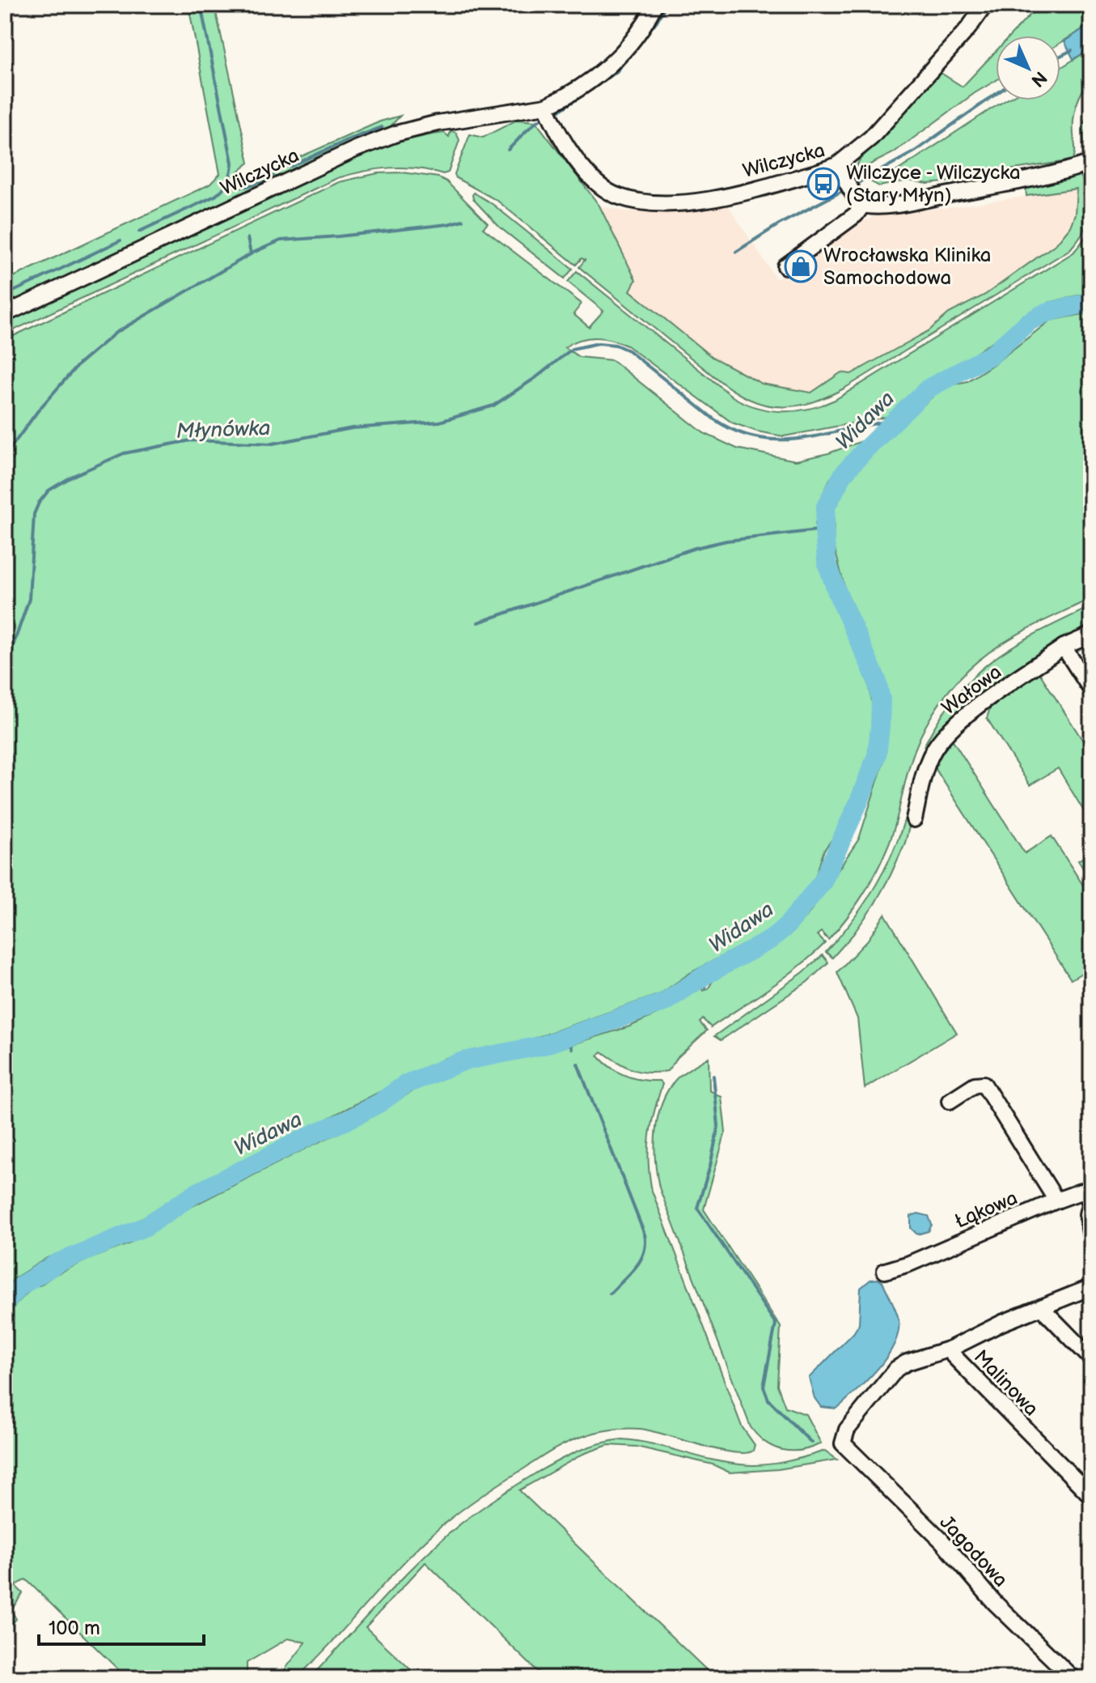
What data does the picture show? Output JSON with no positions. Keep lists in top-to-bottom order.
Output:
{
  "streets": {
    "street": [
      "Wilczycka",
      "Wałowa",
      "Łąkowa",
      "Malinowa",
      "Jagodowa"
    ]
  },
  "crossings": [
    ["Malinowa", "Jagodowa"]
  ],
  "water": ["Widawa", "Młynówka"],
  "places": {
    "bus stop": ["Wilczyce - Wilczycka (Stary Młyn)"],
    "shop": ["Wrocławska Klinika Samochodowa"]
  },
  "scale_bar": "100 m",
  "north": "bottom right"
}
